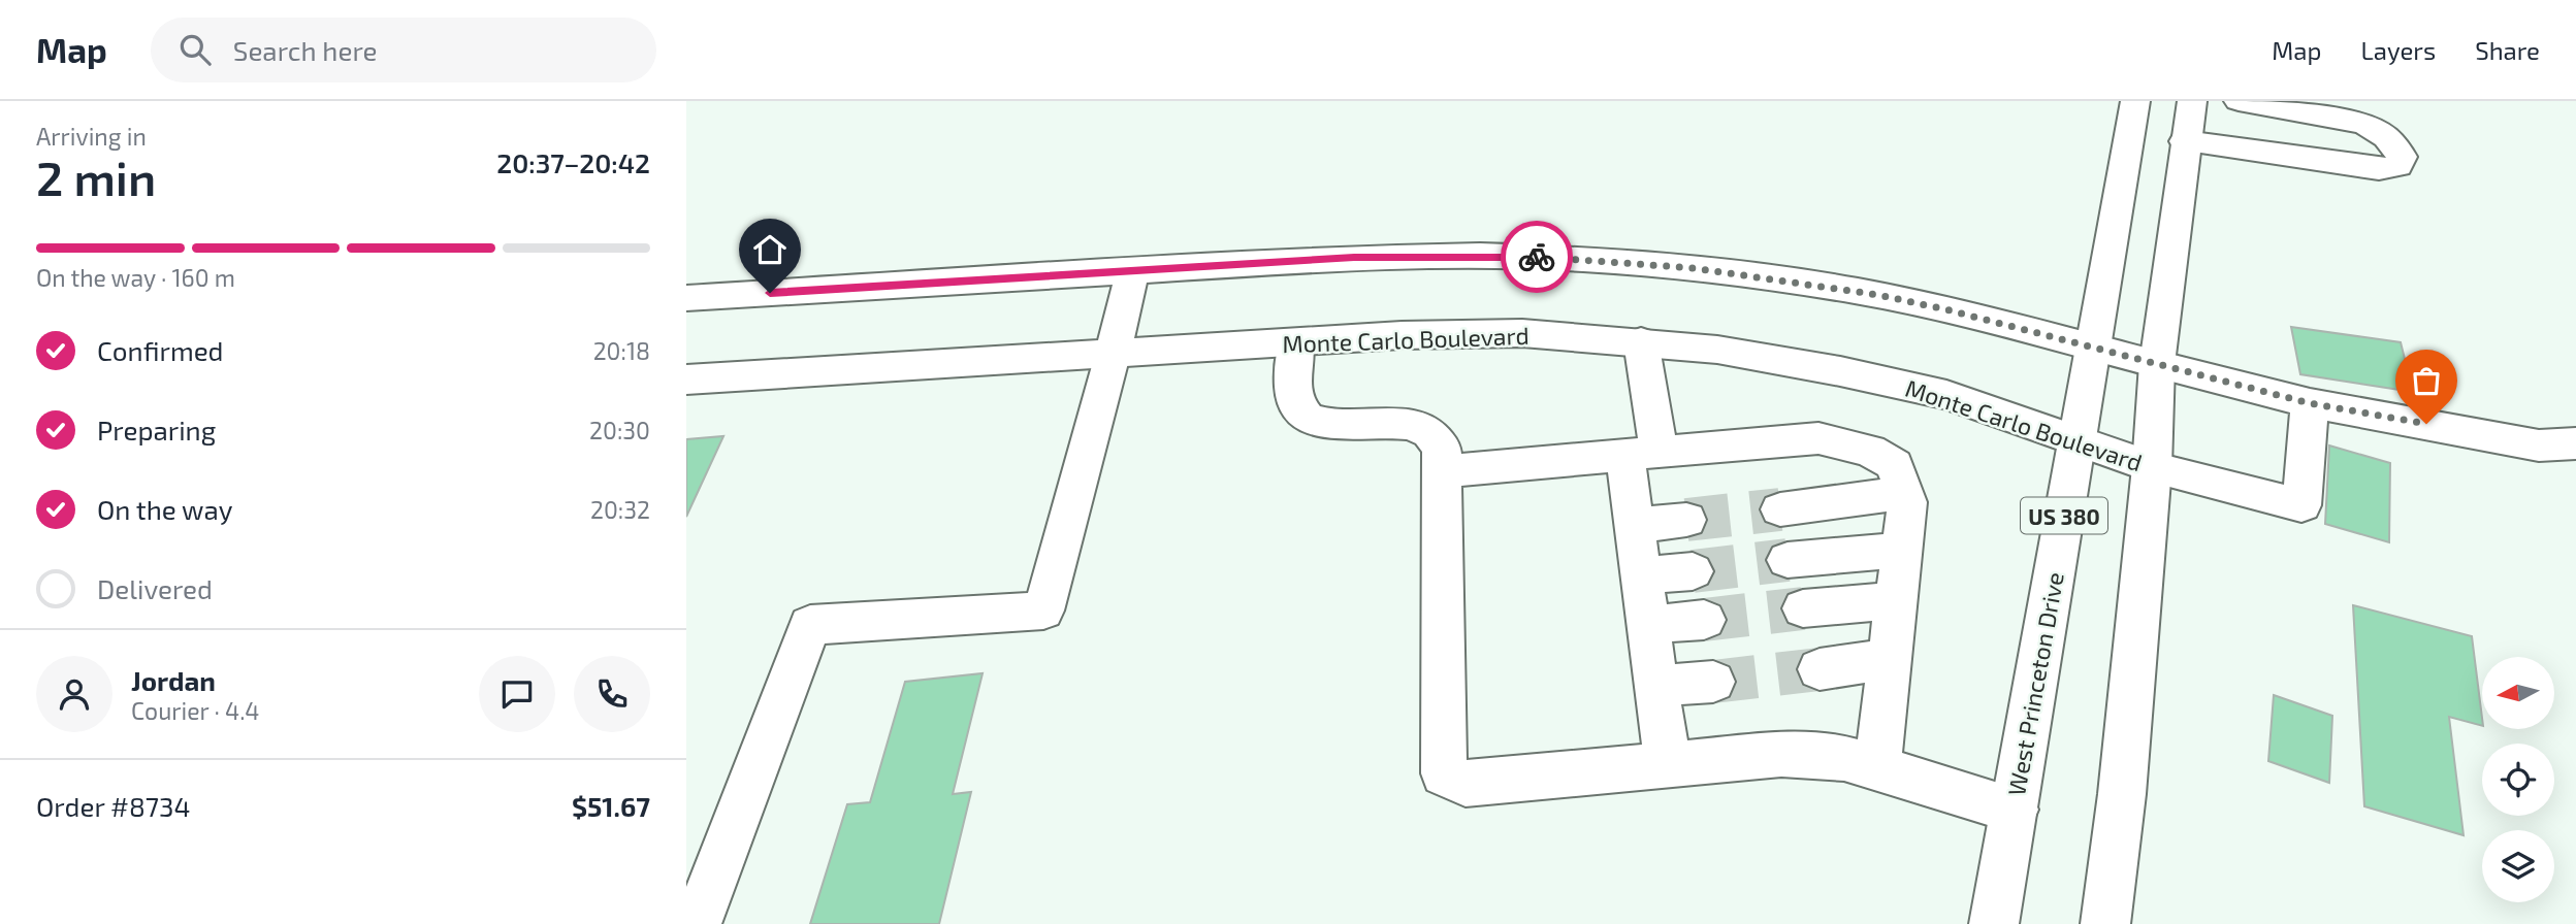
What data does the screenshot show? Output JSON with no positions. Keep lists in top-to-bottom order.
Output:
{
  "streets": {
    "main road": ["Monte Carlo Boulevard", "US 380", "West Princeton Drive"]
  },
  "crossings": [
    ["Monte Carlo Boulevard", "West Princeton Drive"]
  ],
  "north": "left",
  "page": {
    "header": "Map",
    "search": "Search here",
    "nav": ["Map", "Layers", "Share"],
    "heading": ["2 min", "Arriving in", "20:37–20:42"],
    "panel": [
      "Jordan",
      "Courier · 4.4",
      "Order #8734",
      "$51.67"
    ],
    "bar": "On the way · 160 m",
    "list": [
      ["Confirmed", "20:18"],
      ["Preparing", "20:30"],
      ["On the way", "20:32"],
      "Delivered"
    ]
  }
}
